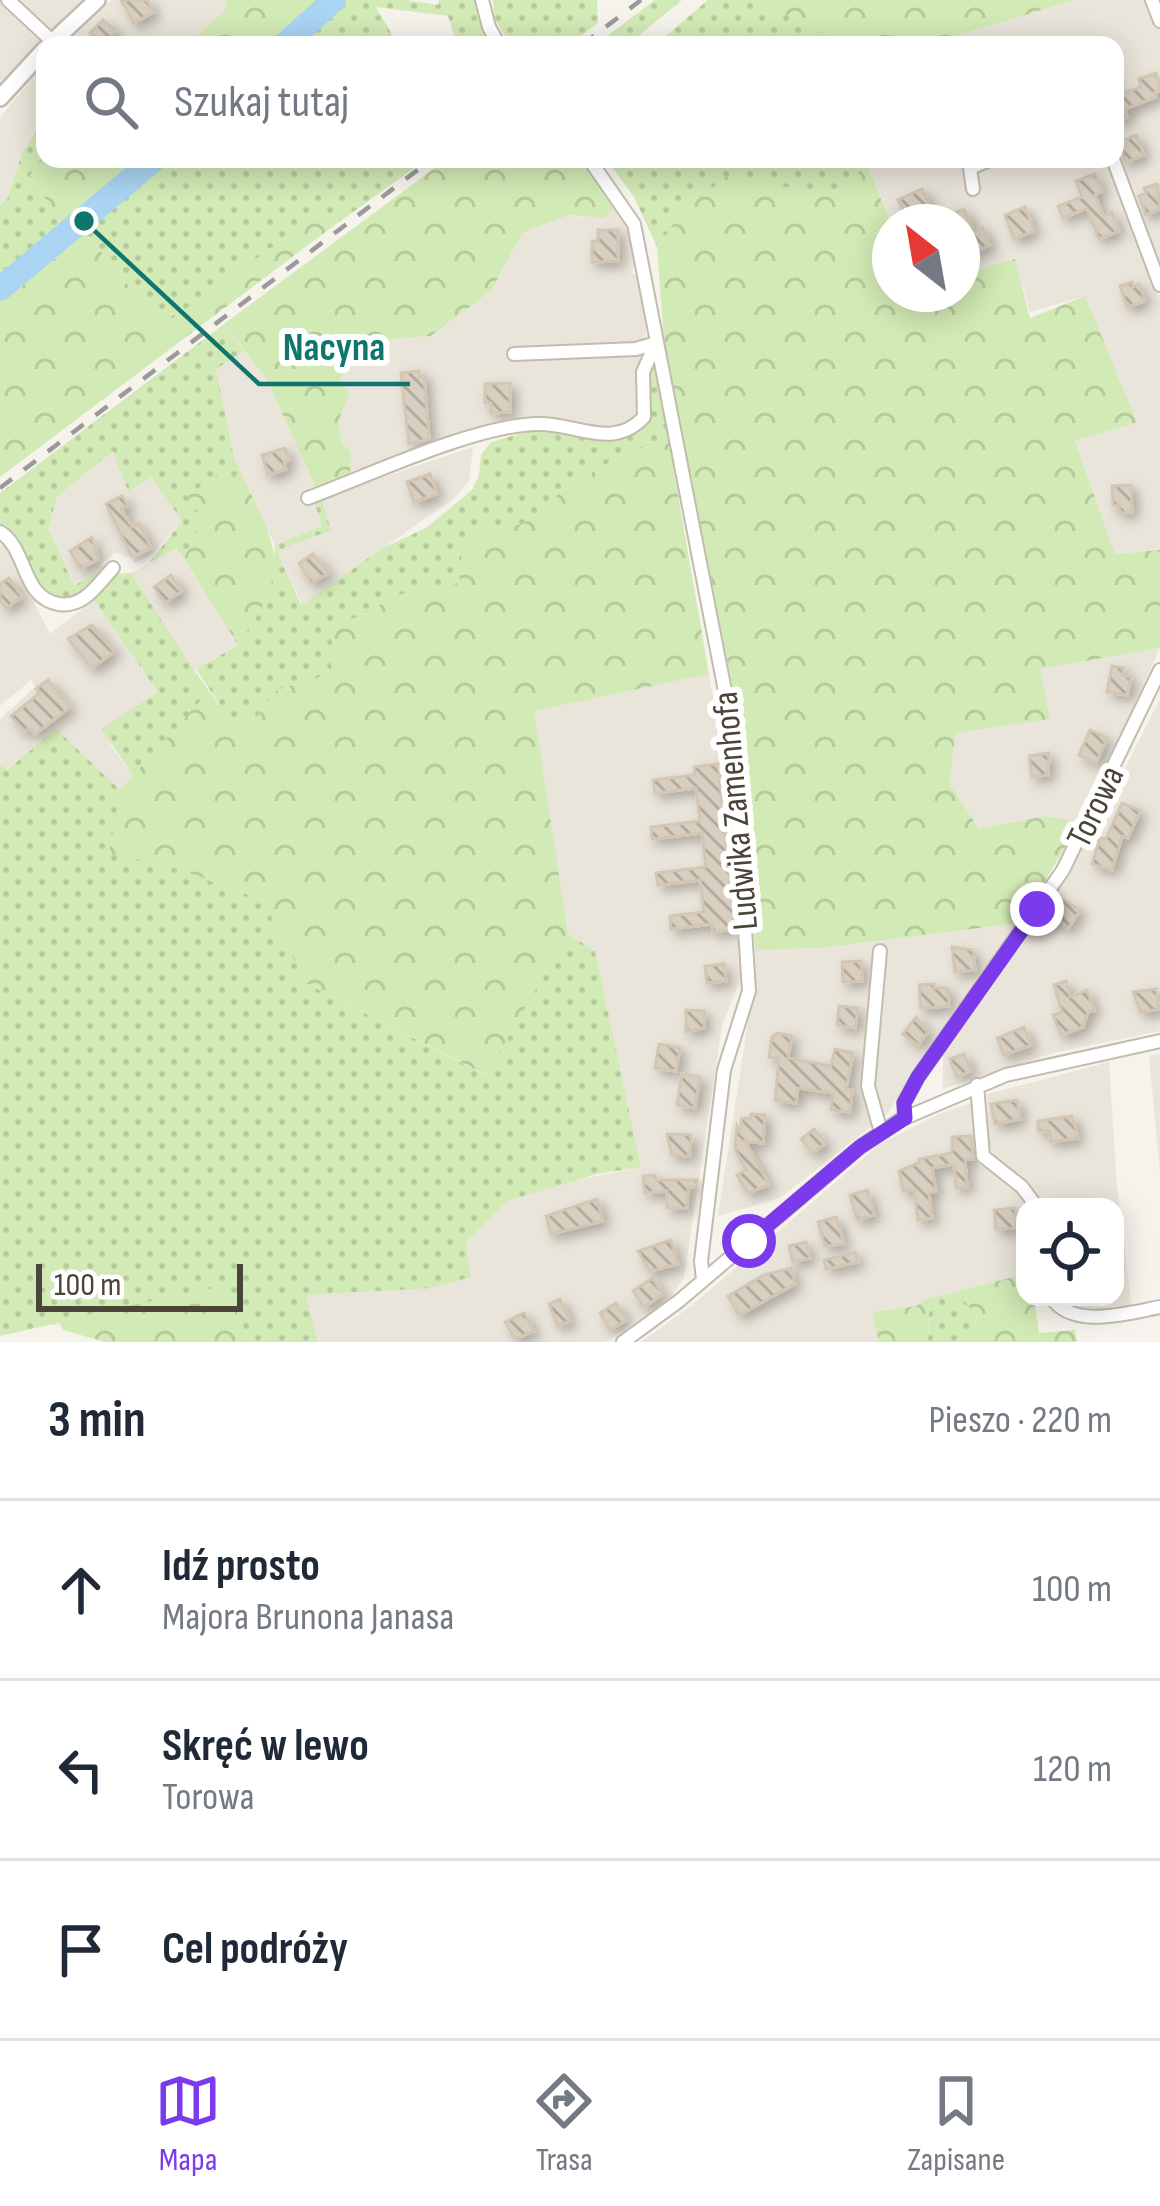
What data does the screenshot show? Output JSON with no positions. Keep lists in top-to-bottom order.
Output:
{
  "streets": {
    "street": ["Torowa", "Ludwika Zamenhofa"]
  },
  "places": ["Nacyna"],
  "scale_bar": "100 m",
  "north": "top left",
  "page": {
    "search": "Szukaj tutaj",
    "scale": "100 m",
    "heading": ["3 min", "Pieszo · 220 m"],
    "list": [
      ["Idź prosto", "Majora Brunona Janasa", "100 m"],
      ["Skręć w lewo", "Torowa", "120 m"],
      "Cel podróży"
    ],
    "nav": ["Mapa", "Trasa", "Zapisane"]
  }
}
